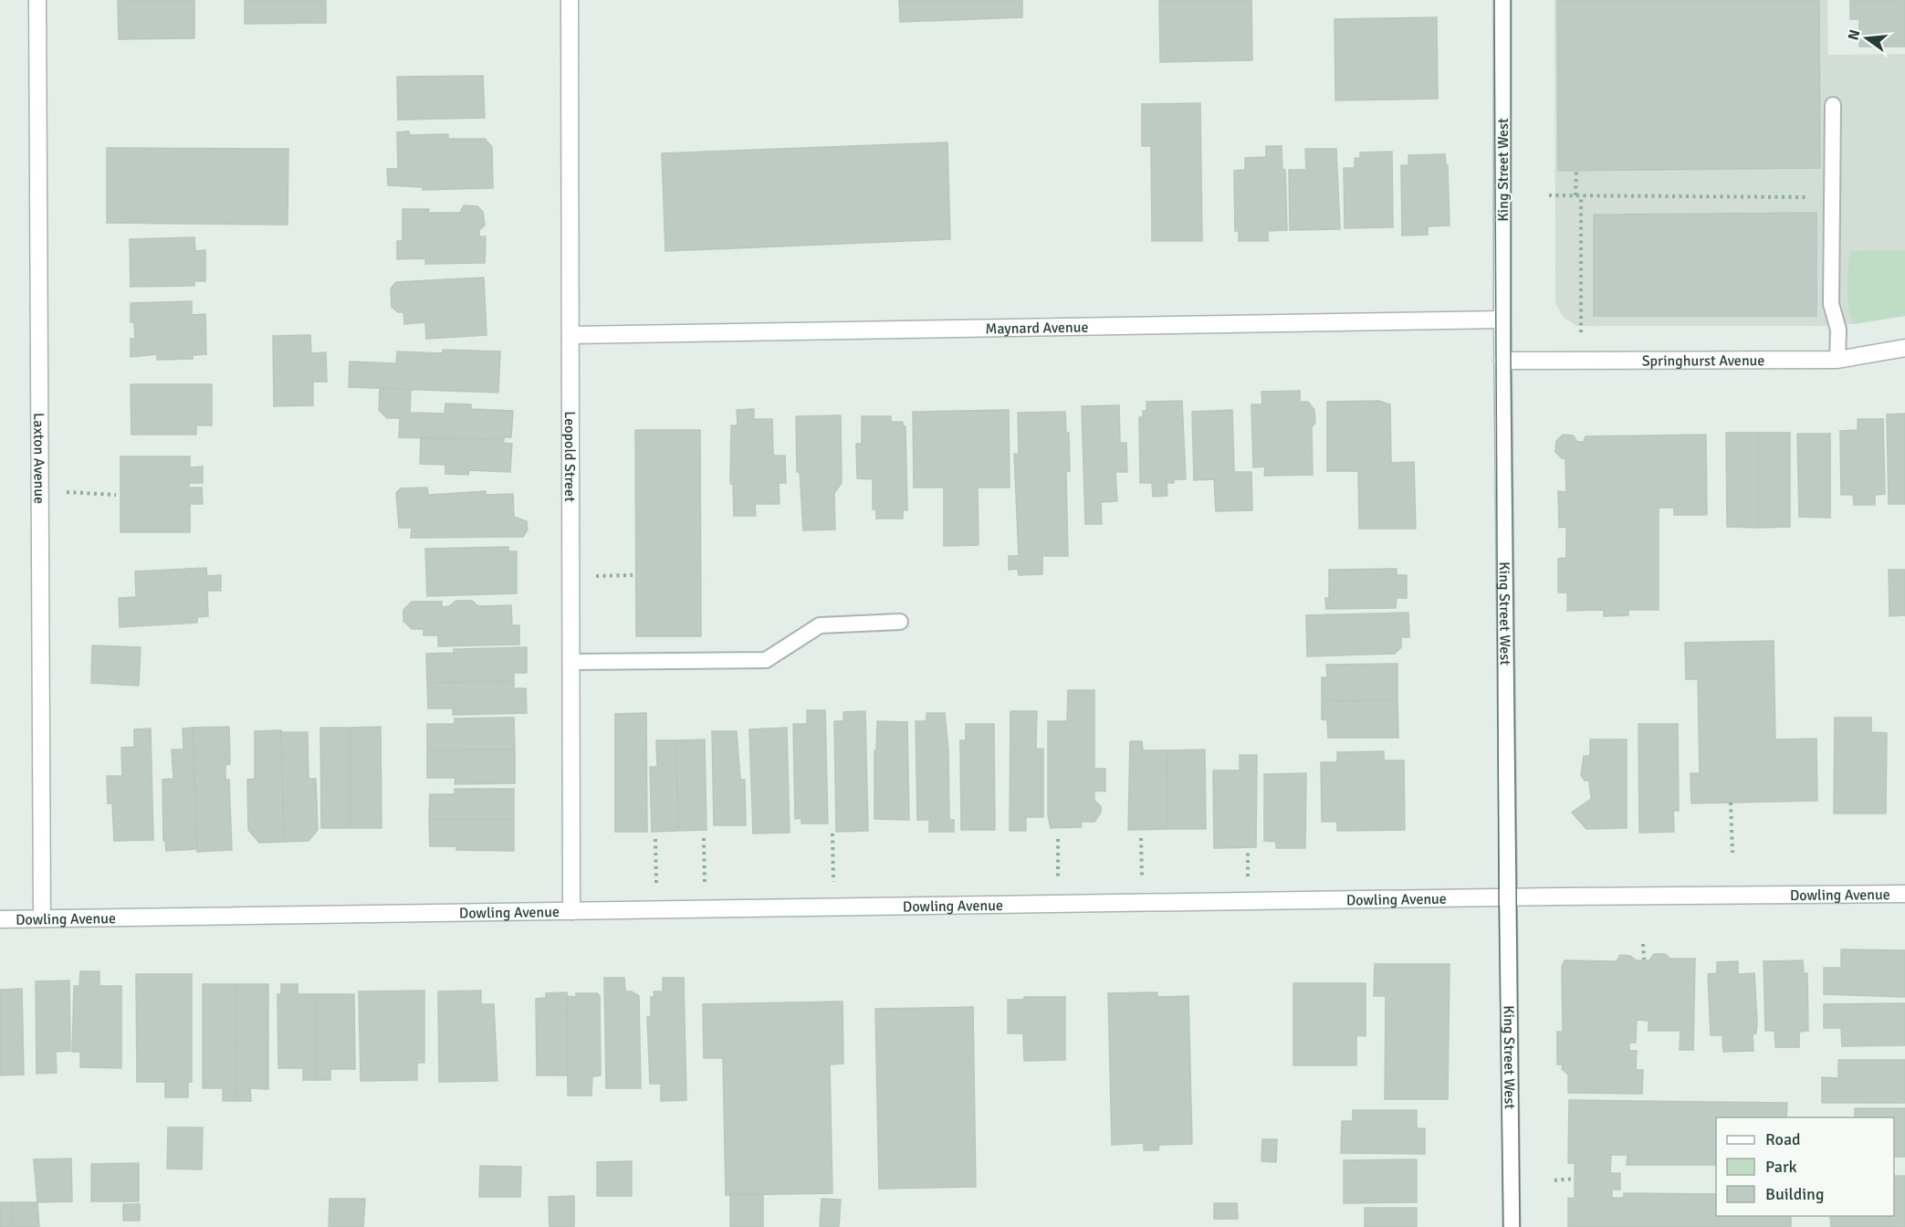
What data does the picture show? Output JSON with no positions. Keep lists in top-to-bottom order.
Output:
{
  "streets": {
    "street": [
      "King Street West",
      "Maynard Avenue",
      "Springhurst Avenue",
      "Leopold Street",
      "Laxton Avenue",
      "Dowling Avenue"
    ]
  },
  "crossings": [
    ["King Street West", "Maynard Avenue"],
    ["King Street West", "Springhurst Avenue"],
    ["King Street West", "Dowling Avenue"],
    ["Maynard Avenue", "Leopold Street"],
    ["Leopold Street", "Dowling Avenue"],
    ["Laxton Avenue", "Dowling Avenue"]
  ],
  "legend": ["Road", "Park", "Building"],
  "north": "left"
}
